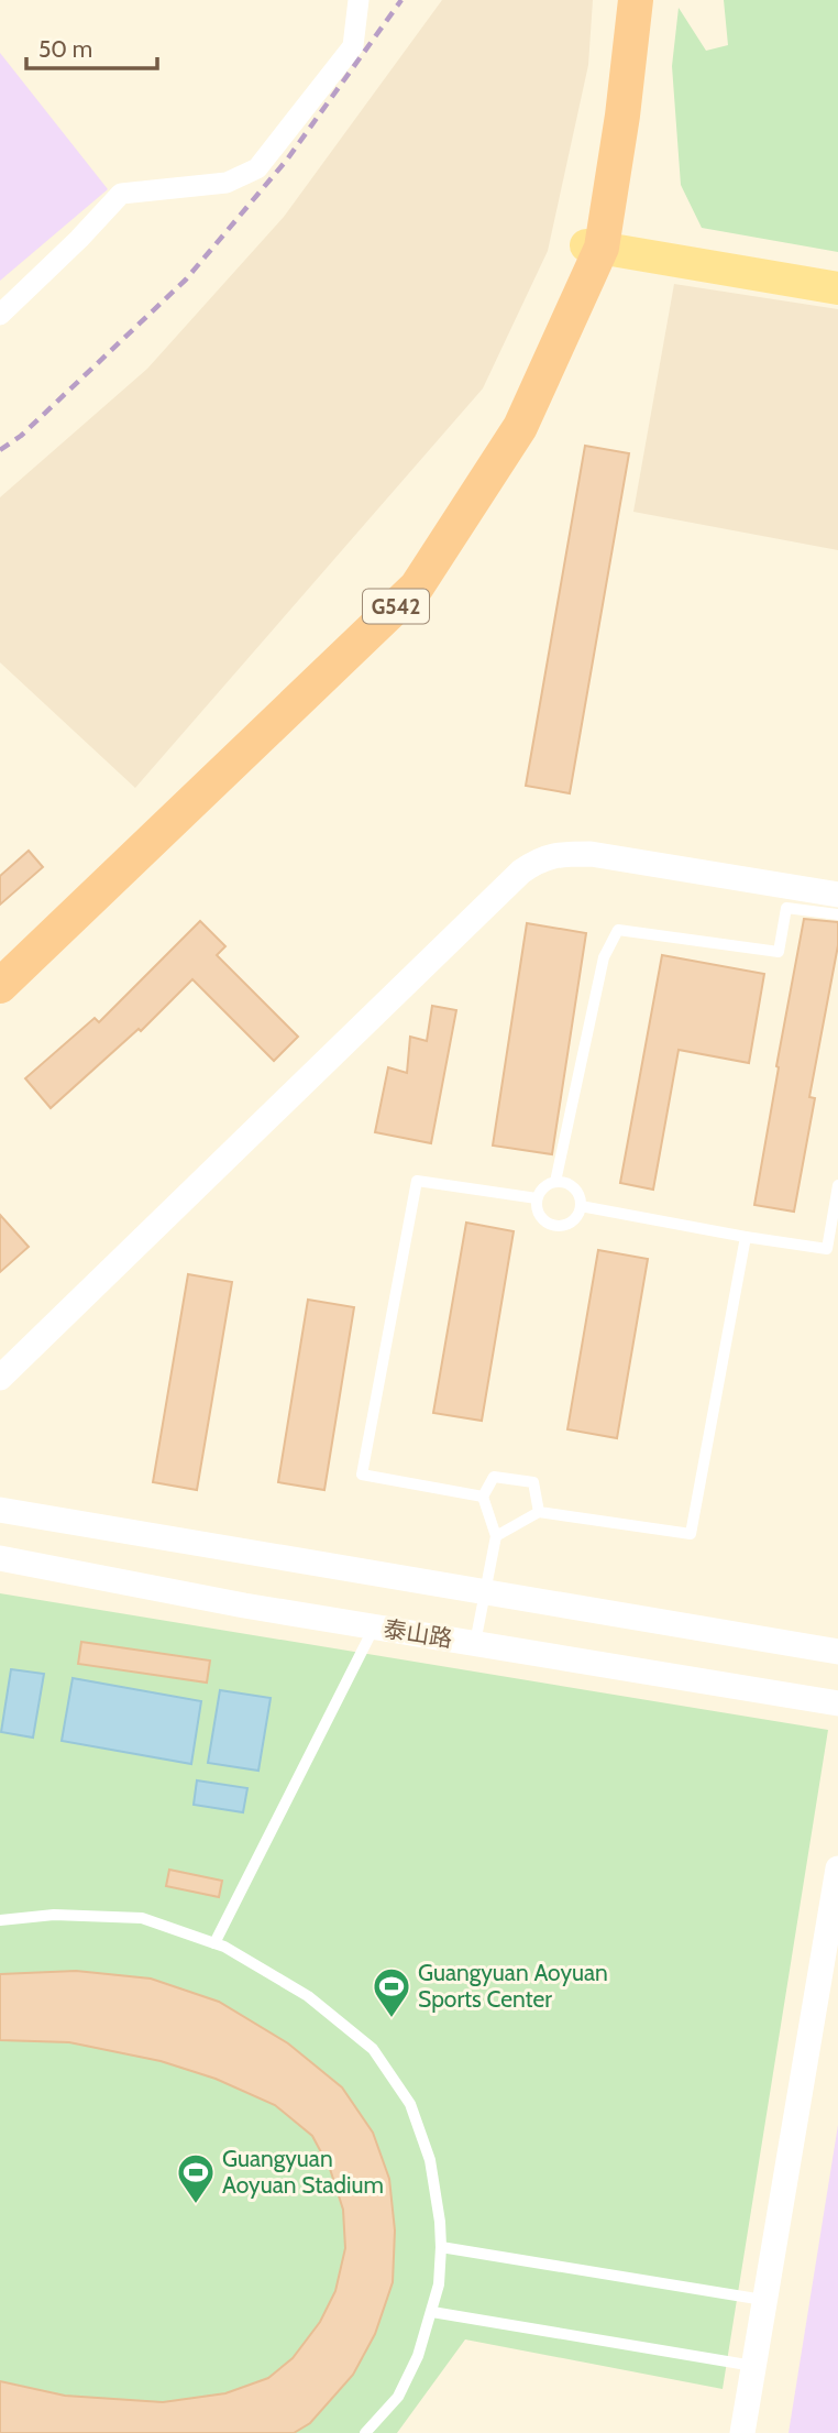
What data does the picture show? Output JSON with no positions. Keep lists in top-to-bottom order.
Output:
{
  "streets": {
    "highway": ["G542"],
    "street": ["泰山路"]
  },
  "places": {
    "sports": ["Guangyuan Aoyuan Sports Center", "Guangyuan Aoyuan Stadium"]
  },
  "scale_bar": "50 m"
}
